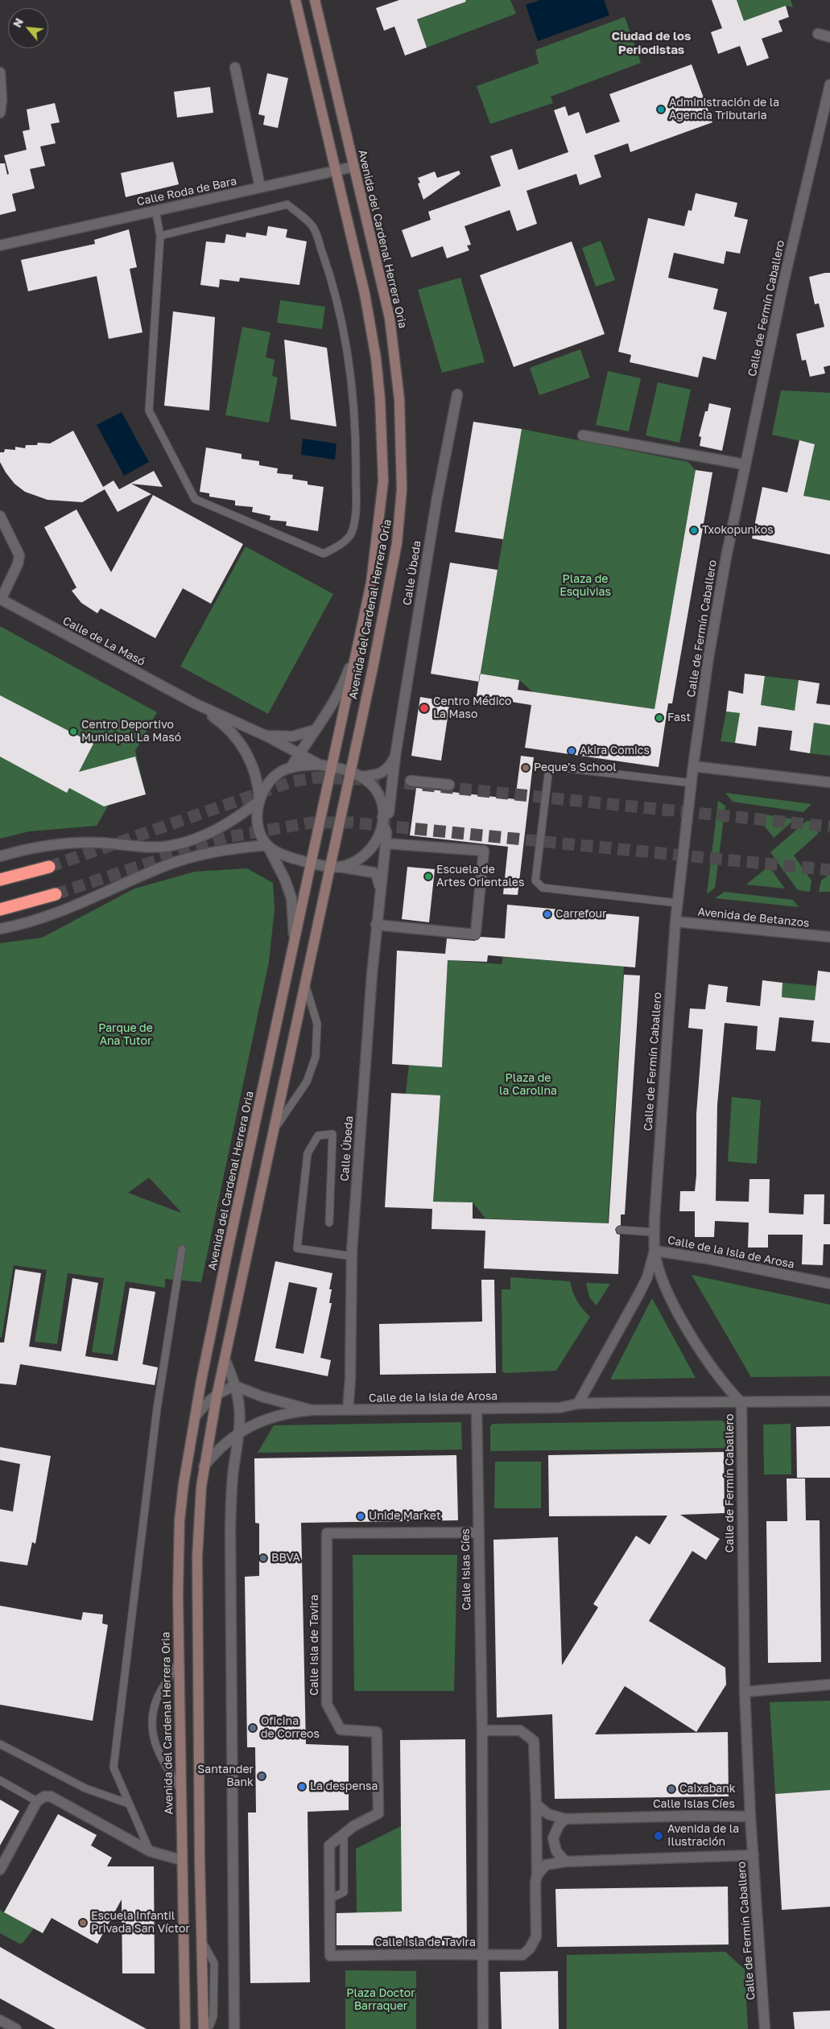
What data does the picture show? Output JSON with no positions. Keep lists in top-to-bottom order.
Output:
{
  "streets": {
    "main road": ["Avenida del Cardenal Herrera Oria"],
    "street": [
      "Calle Roda de Bara",
      "Calle de Fermín Caballero",
      "Calle Úbeda",
      "Calle de La Masó",
      "Avenida de Betanzos",
      "Calle de la Isla de Arosa",
      "Calle Islas Cíes",
      "Calle Isla de Tavira"
    ]
  },
  "crossings": [
    ["Calle Roda de Bara", "Avenida del Cardenal Herrera Oria"],
    ["Avenida del Cardenal Herrera Oria", "Calle Úbeda"],
    ["Avenida del Cardenal Herrera Oria", "Calle de La Masó"],
    ["Avenida del Cardenal Herrera Oria", "Calle de la Isla de Arosa"],
    ["Calle de Fermín Caballero", "Avenida de Betanzos"],
    ["Calle de Fermín Caballero", "Calle de la Isla de Arosa"],
    ["Calle de Fermín Caballero", "Calle Islas Cíes"],
    ["Calle Úbeda", "Calle de la Isla de Arosa"],
    ["Calle de la Isla de Arosa", "Calle Islas Cíes"],
    ["Calle Islas Cíes", "Calle Isla de Tavira"]
  ],
  "districts": ["Ciudad de los Periodistas"],
  "parks": [
    "Plaza de Esquivias",
    "Parque de Ana Tutor",
    "Plaza de la Carolina",
    "Plaza Doctor Barraquer"
  ],
  "places": [
    "Administración de la Agencia Tributaria",
    "Txokopunkos",
    "Centro Médico La Maso",
    "Fast",
    "Centro Deportivo Municipal La Masó",
    "Akira Comics",
    "Peque's School",
    "Escuela de Artes Orientales",
    "Carrefour",
    "Unide Market",
    "BBVA",
    "Oficina de Correos",
    "Santander Bank",
    "La despensa",
    "Caixabank",
    "Avenida de la Ilustración",
    "Escuela Infantil Privada San Víctor"
  ],
  "north": "top left"
}
